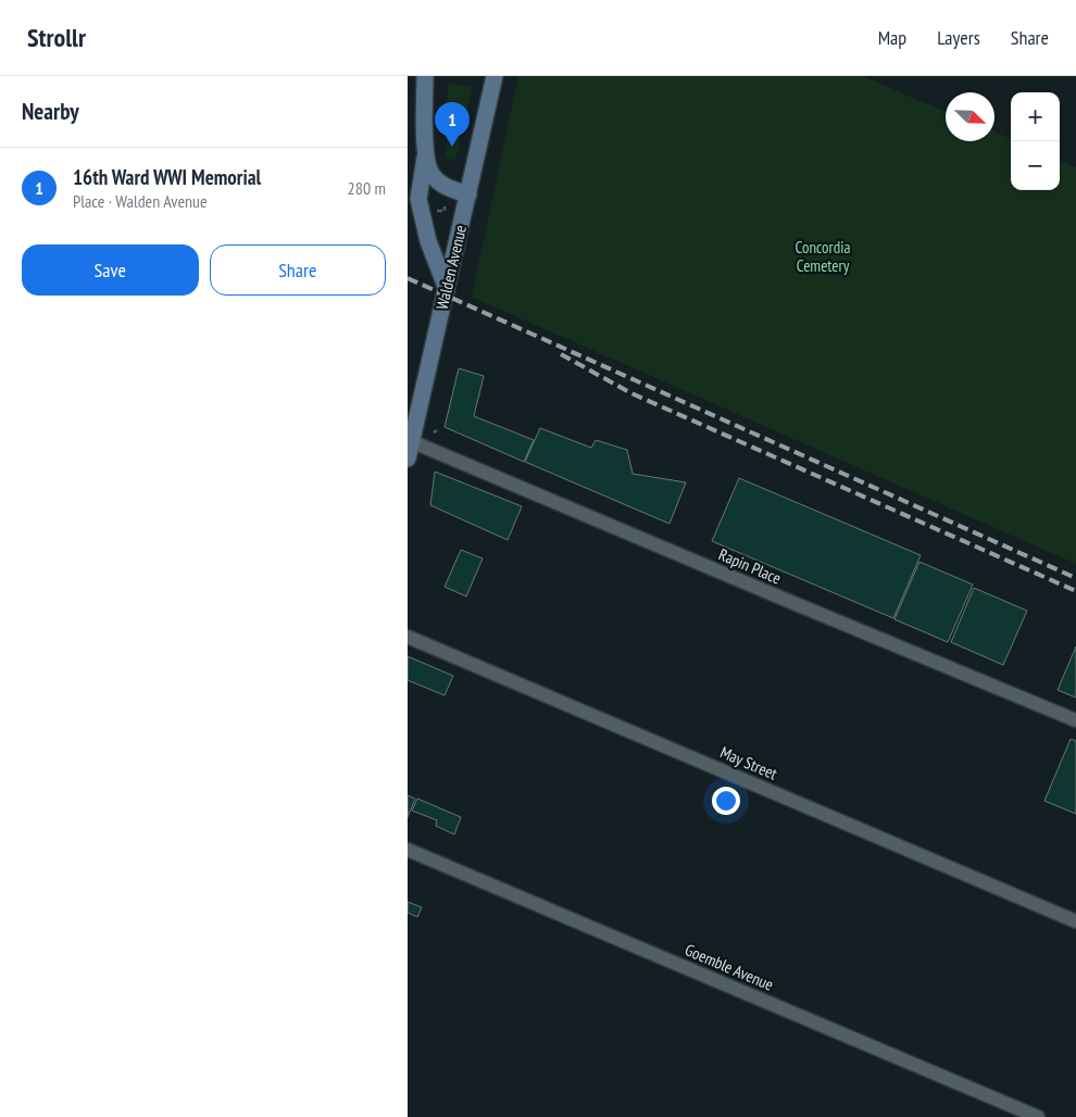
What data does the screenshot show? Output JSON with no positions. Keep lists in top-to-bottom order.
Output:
{
  "streets": {
    "main road": ["Walden Avenue"],
    "street": ["Rapin Place", "May Street", "Goemble Avenue"]
  },
  "crossings": [
    ["Walden Avenue", "Rapin Place"]
  ],
  "parks": ["Concordia Cemetery"],
  "north": "bottom right",
  "page": {
    "header": "Strollr",
    "nav": ["Map", "Layers", "Share"],
    "heading": "Nearby",
    "map_buttons": ["+", "−"],
    "pins": "1",
    "list": [
      {
        "mark": "1",
        "name": "16th Ward WWI Memorial",
        "note": "Place · Walden Avenue",
        "value": "280 m"
      }
    ],
    "buttons": ["Save", "Share"]
  }
}
